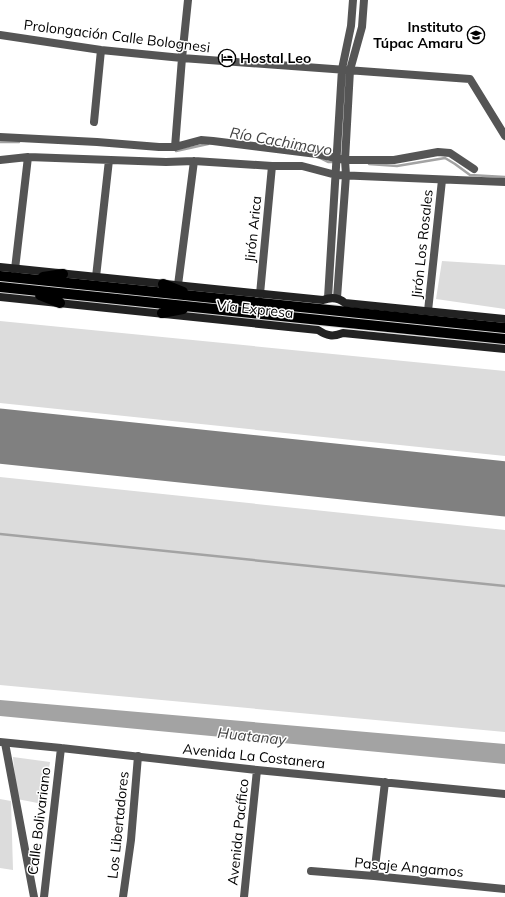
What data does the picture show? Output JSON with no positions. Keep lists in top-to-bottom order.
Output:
{
  "streets": {
    "main road": ["Vía Expresa"],
    "street": [
      "Prolongación Calle Bolognesi",
      "Jirón Arica",
      "Jirón Los Rosales",
      "Avenida La Costanera",
      "Calle Bolivariano",
      "Los Libertadores",
      "Avenida Pacífico",
      "Pasaje Angamos"
    ]
  },
  "crossings": [
    ["Jirón Arica", "Vía Expresa"],
    ["Avenida La Costanera", "Calle Bolivariano"],
    ["Avenida La Costanera", "Los Libertadores"],
    ["Avenida La Costanera", "Avenida Pacífico"]
  ],
  "water": ["Río Cachimayo", "Huatanay"],
  "places": {
    "school or university": ["Instituto Túpac Amaru"],
    "hotel": ["Hostal Leo"]
  }
}
